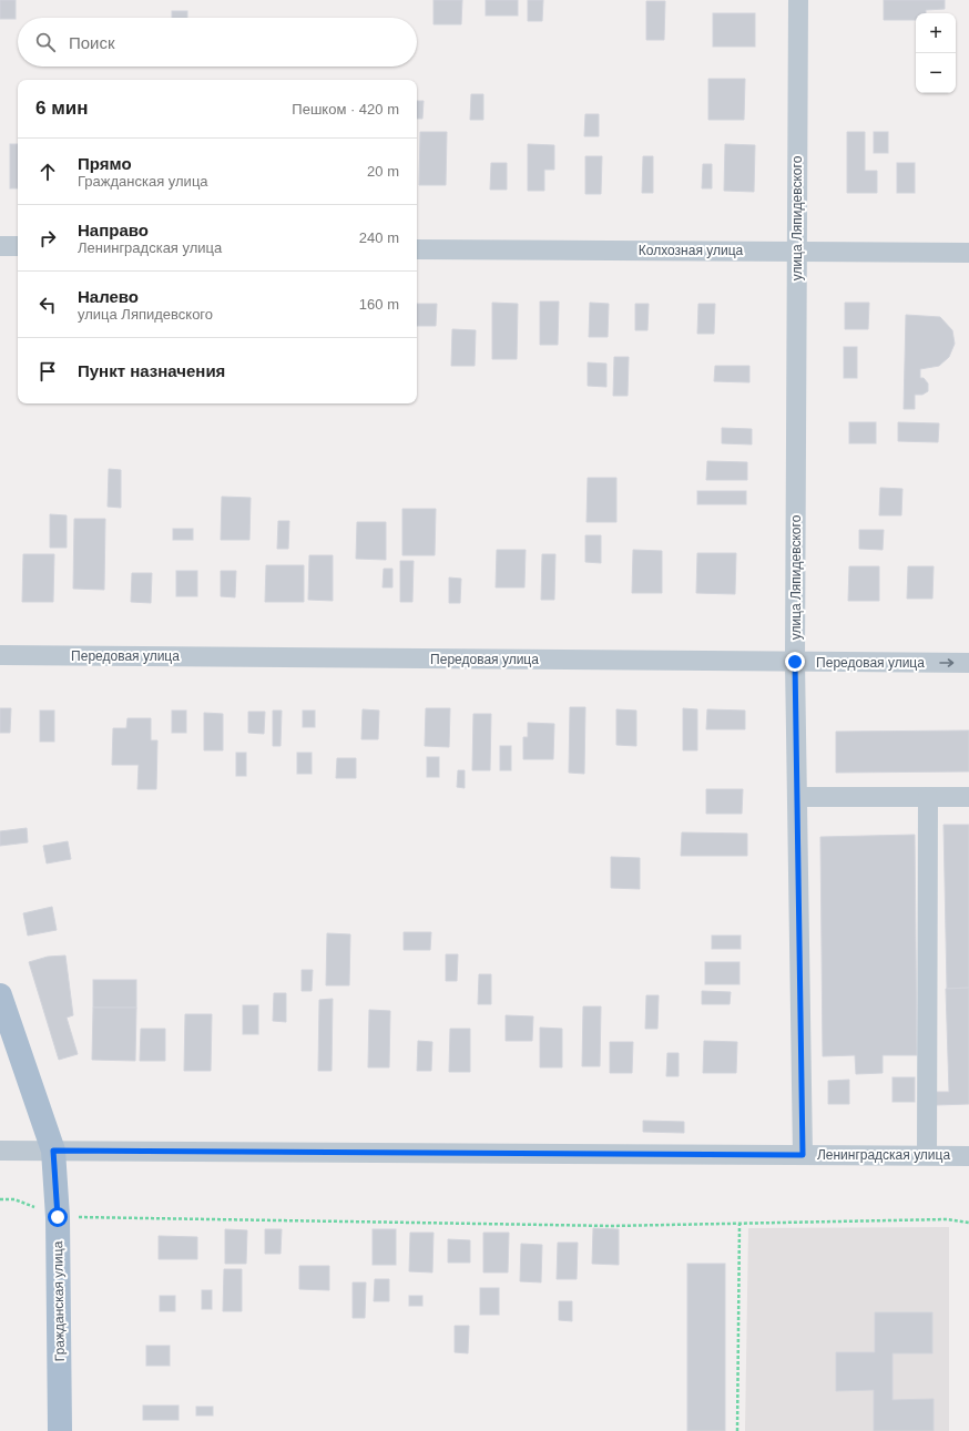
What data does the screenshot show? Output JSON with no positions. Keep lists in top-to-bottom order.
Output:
{
  "streets": {
    "main road": ["Гражданская улица"],
    "street": [
      "улица Ляпидевского",
      "Колхозная улица",
      "Передовая улица",
      "Ленинградская улица"
    ]
  },
  "crossings": [
    ["улица Ляпидевского", "Колхозная улица"],
    ["улица Ляпидевского", "Передовая улица"],
    ["улица Ляпидевского", "Ленинградская улица"],
    ["Ленинградская улица", "Гражданская улица"]
  ],
  "page": {
    "map_buttons": ["+", "−"],
    "search": "Поиск",
    "heading": ["6 мин", "Пешком · 420 m"],
    "list": [
      ["Прямо", "Гражданская улица", "20 m"],
      ["Направо", "Ленинградская улица", "240 m"],
      ["Налево", "улица Ляпидевского", "160 m"],
      "Пункт назначения"
    ]
  }
}
